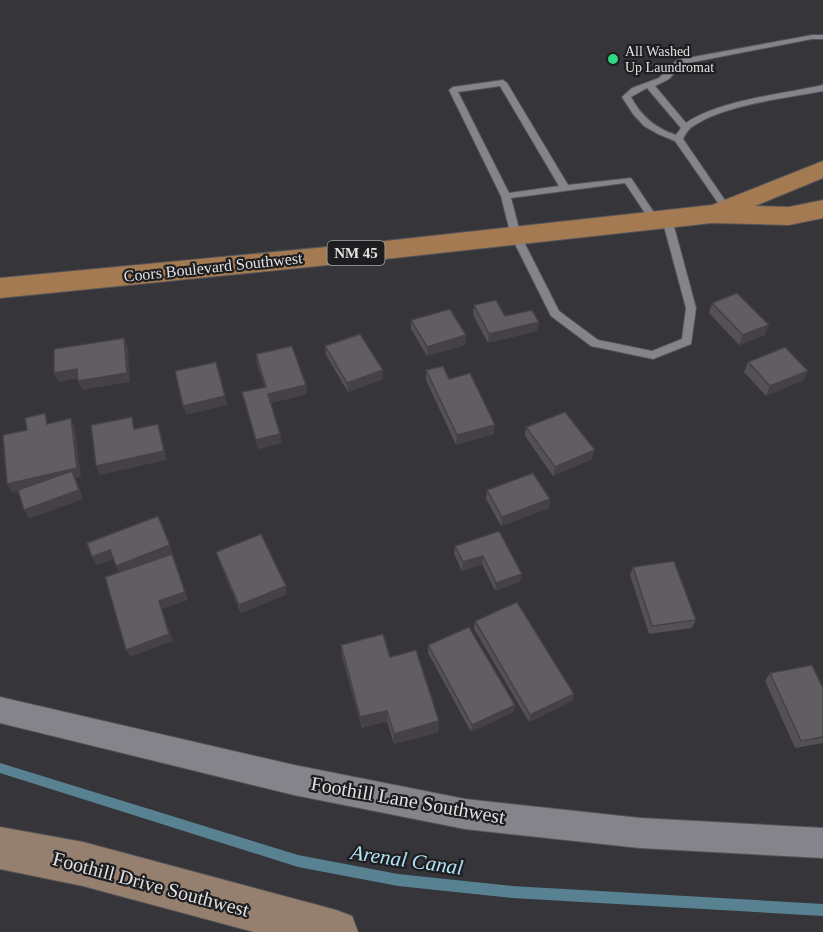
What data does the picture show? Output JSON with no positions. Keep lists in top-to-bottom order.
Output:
{
  "streets": {
    "main road": ["NM 45", "Coors Boulevard Southwest"],
    "street": ["Foothill Lane Southwest", "Foothill Drive Southwest"]
  },
  "water": ["Arenal Canal"],
  "places": ["All Washed Up Laundromat"]
}
